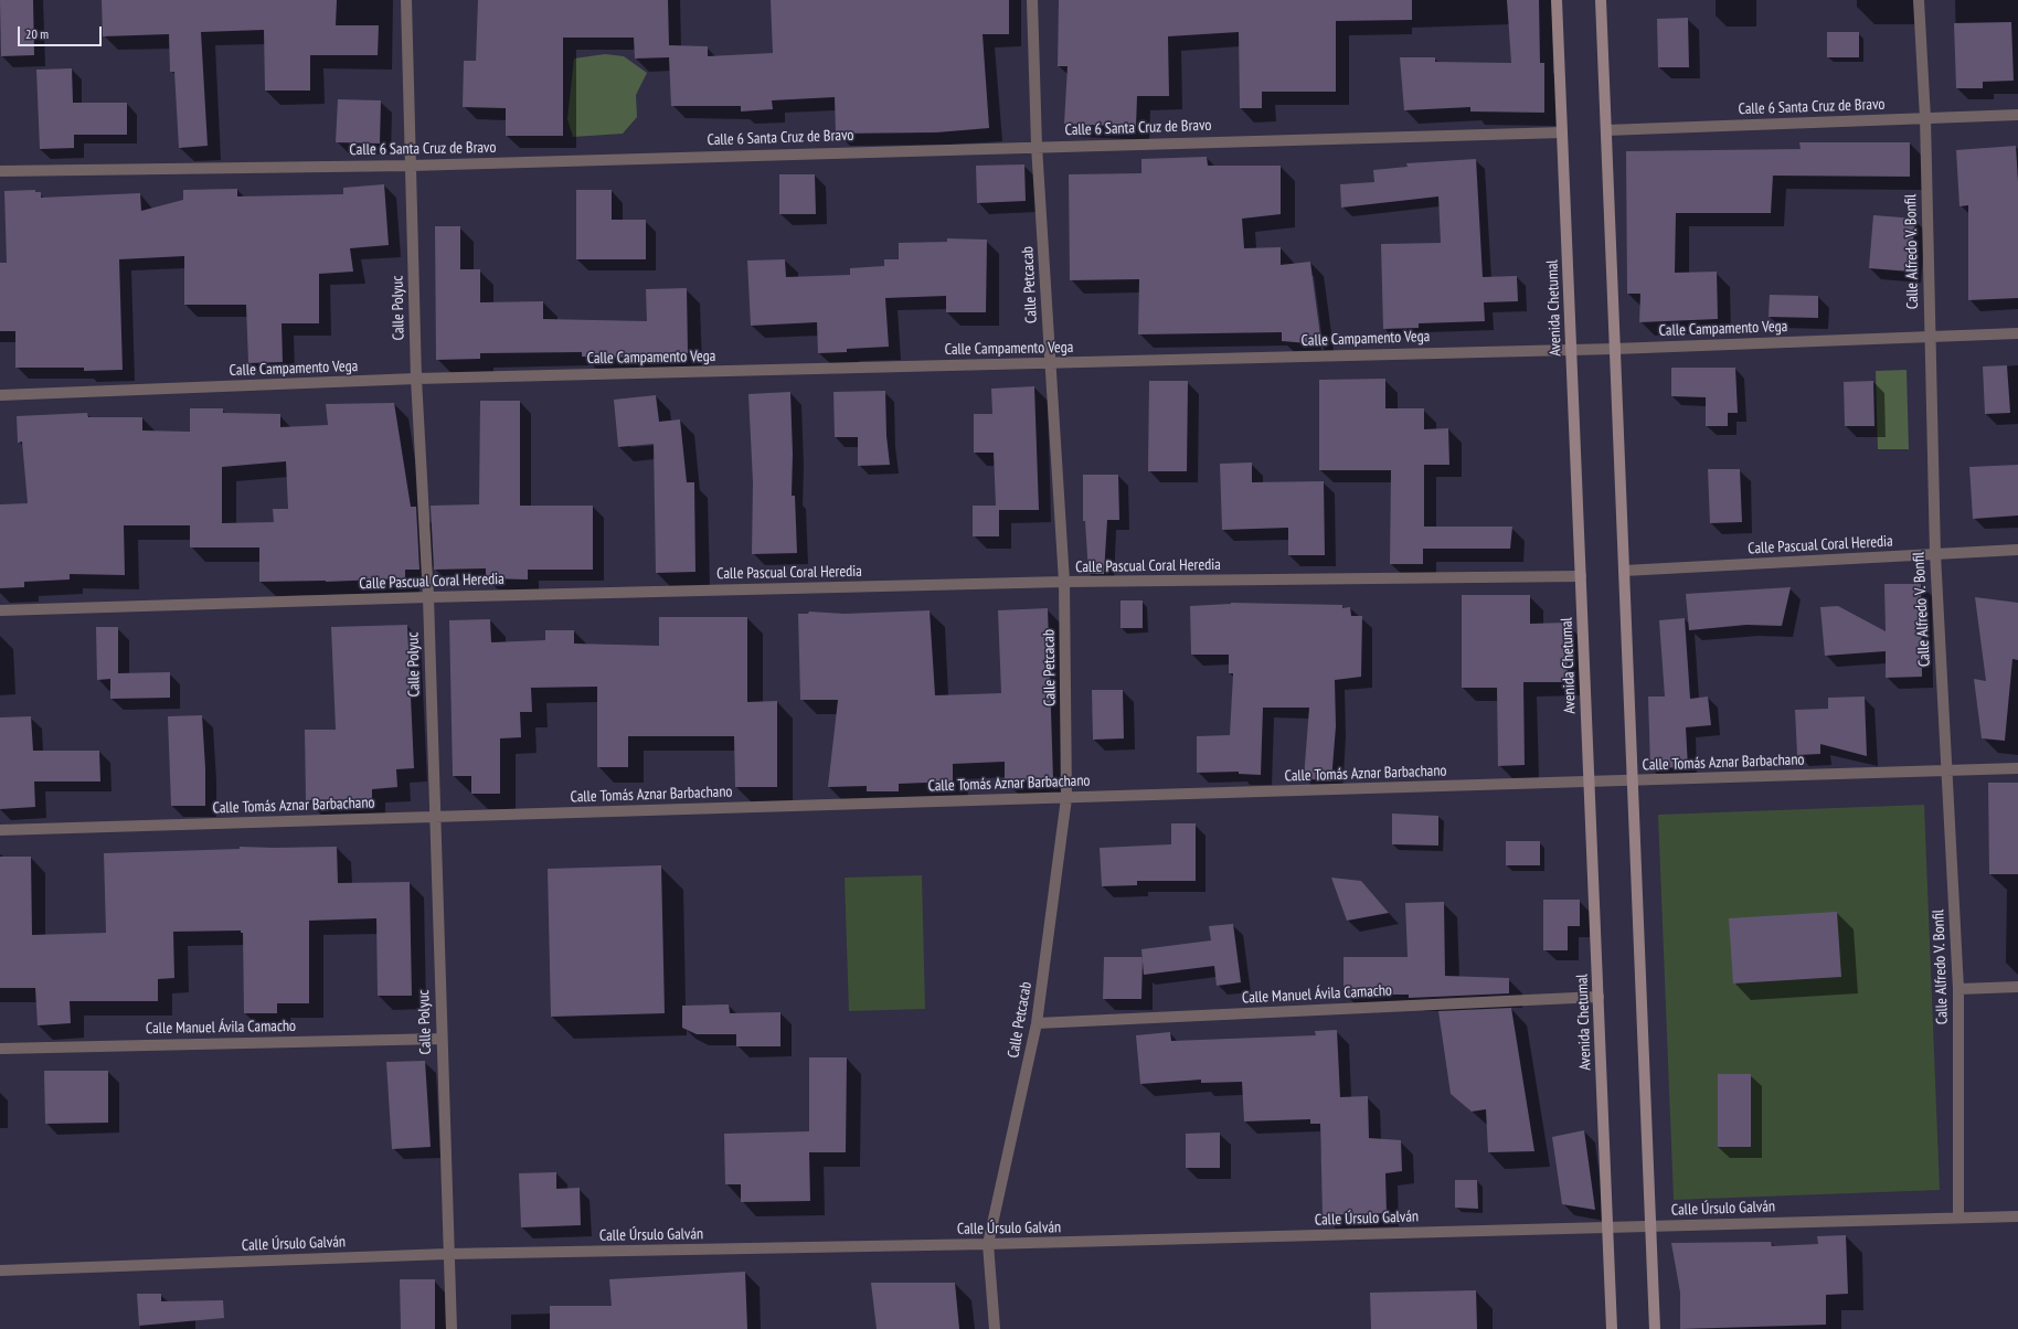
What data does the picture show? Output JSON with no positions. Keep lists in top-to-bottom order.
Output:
{
  "streets": {
    "main road": ["Avenida Chetumal"],
    "street": [
      "Calle 6 Santa Cruz de Bravo",
      "Calle Alfredo V. Bonfil",
      "Calle Petcacab",
      "Calle Polyuc",
      "Calle Campamento Vega",
      "Calle Pascual Coral Heredia",
      "Calle Tomás Aznar Barbachano",
      "Calle Manuel Ávila Camacho",
      "Calle Úrsulo Galván"
    ]
  },
  "crossings": [
    ["Calle 6 Santa Cruz de Bravo", "Calle Alfredo V. Bonfil"],
    ["Calle 6 Santa Cruz de Bravo", "Calle Petcacab"],
    ["Calle 6 Santa Cruz de Bravo", "Calle Polyuc"],
    ["Calle 6 Santa Cruz de Bravo", "Avenida Chetumal"],
    ["Calle Alfredo V. Bonfil", "Calle Campamento Vega"],
    ["Calle Alfredo V. Bonfil", "Calle Pascual Coral Heredia"],
    ["Calle Alfredo V. Bonfil", "Calle Tomás Aznar Barbachano"],
    ["Calle Alfredo V. Bonfil", "Calle Úrsulo Galván"],
    ["Calle Petcacab", "Calle Campamento Vega"],
    ["Calle Petcacab", "Calle Pascual Coral Heredia"],
    ["Calle Petcacab", "Calle Tomás Aznar Barbachano"],
    ["Calle Petcacab", "Calle Manuel Ávila Camacho"],
    ["Calle Petcacab", "Calle Úrsulo Galván"],
    ["Calle Polyuc", "Calle Campamento Vega"],
    ["Calle Polyuc", "Calle Pascual Coral Heredia"],
    ["Calle Polyuc", "Calle Tomás Aznar Barbachano"],
    ["Calle Polyuc", "Calle Manuel Ávila Camacho"],
    ["Calle Polyuc", "Calle Úrsulo Galván"],
    ["Avenida Chetumal", "Calle Campamento Vega"],
    ["Avenida Chetumal", "Calle Pascual Coral Heredia"],
    ["Avenida Chetumal", "Calle Tomás Aznar Barbachano"],
    ["Avenida Chetumal", "Calle Manuel Ávila Camacho"],
    ["Avenida Chetumal", "Calle Úrsulo Galván"]
  ],
  "scale_bar": "20 m"
}
